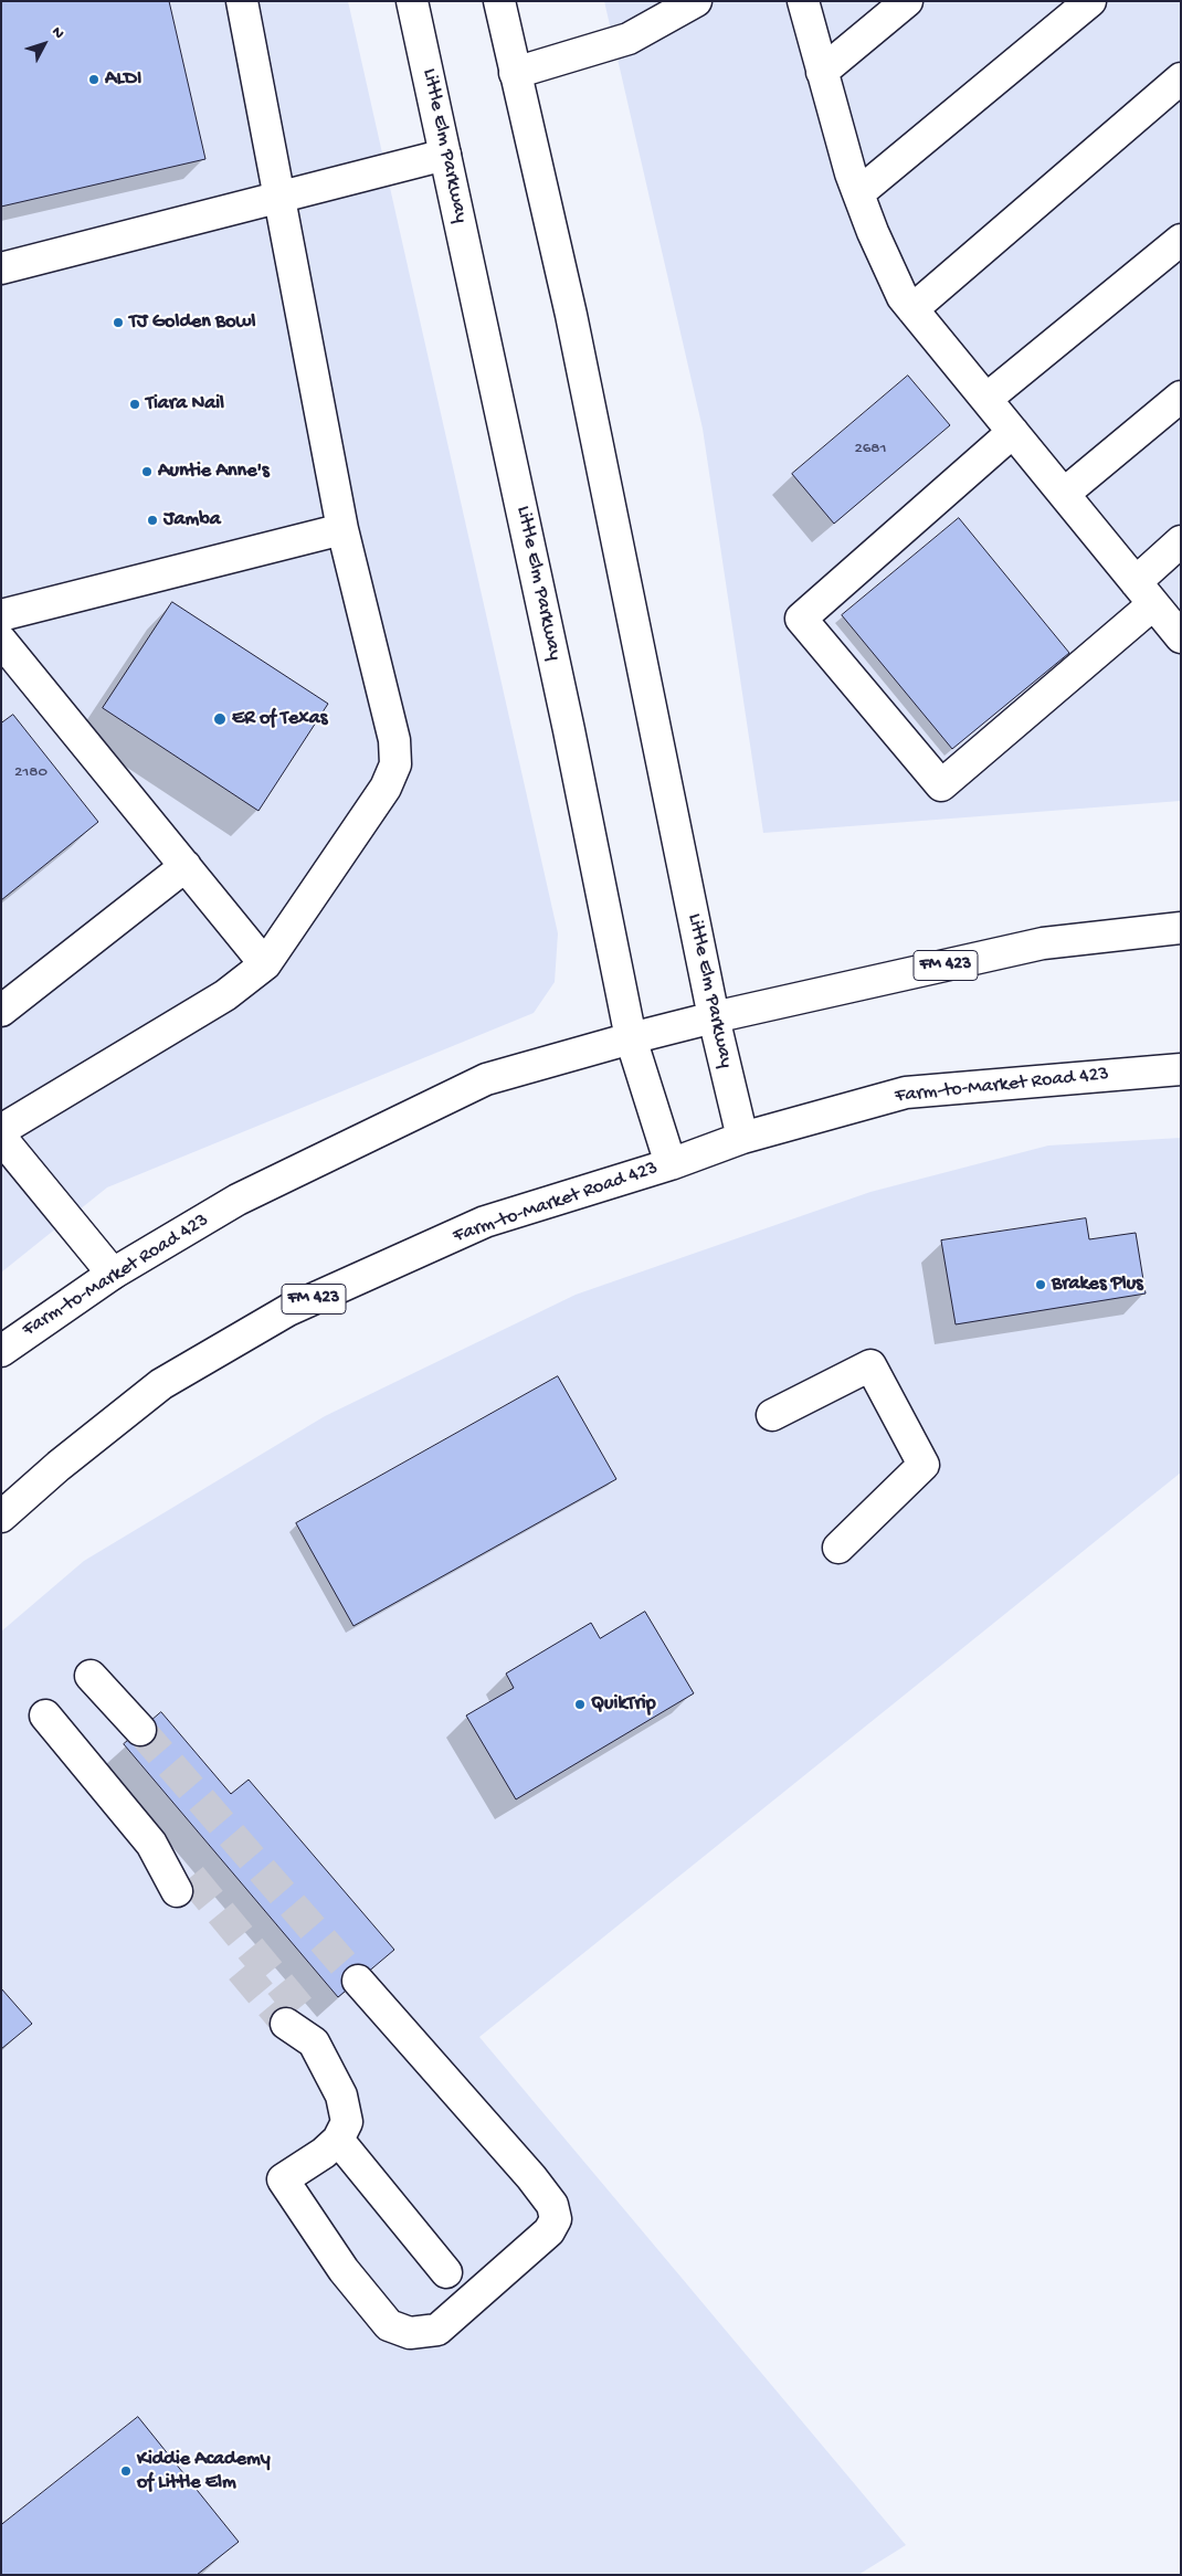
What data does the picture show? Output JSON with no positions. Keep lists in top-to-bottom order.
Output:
{
  "streets": {
    "main road": ["Little Elm Parkway", "FM 423", "Farm-to-Market Road 423"]
  },
  "crossings": [
    ["Little Elm Parkway", "Farm-to-Market Road 423"]
  ],
  "places": [
    "ALDI",
    "TJ Golden Bowl",
    "Tiara Nail",
    "Auntie Anne's",
    "Jamba",
    "ER of Texas",
    "Brakes Plus",
    "QuikTrip",
    "Kiddie Academy of Little Elm"
  ],
  "house_numbers": ["2681", "2180"],
  "north": "top right"
}
